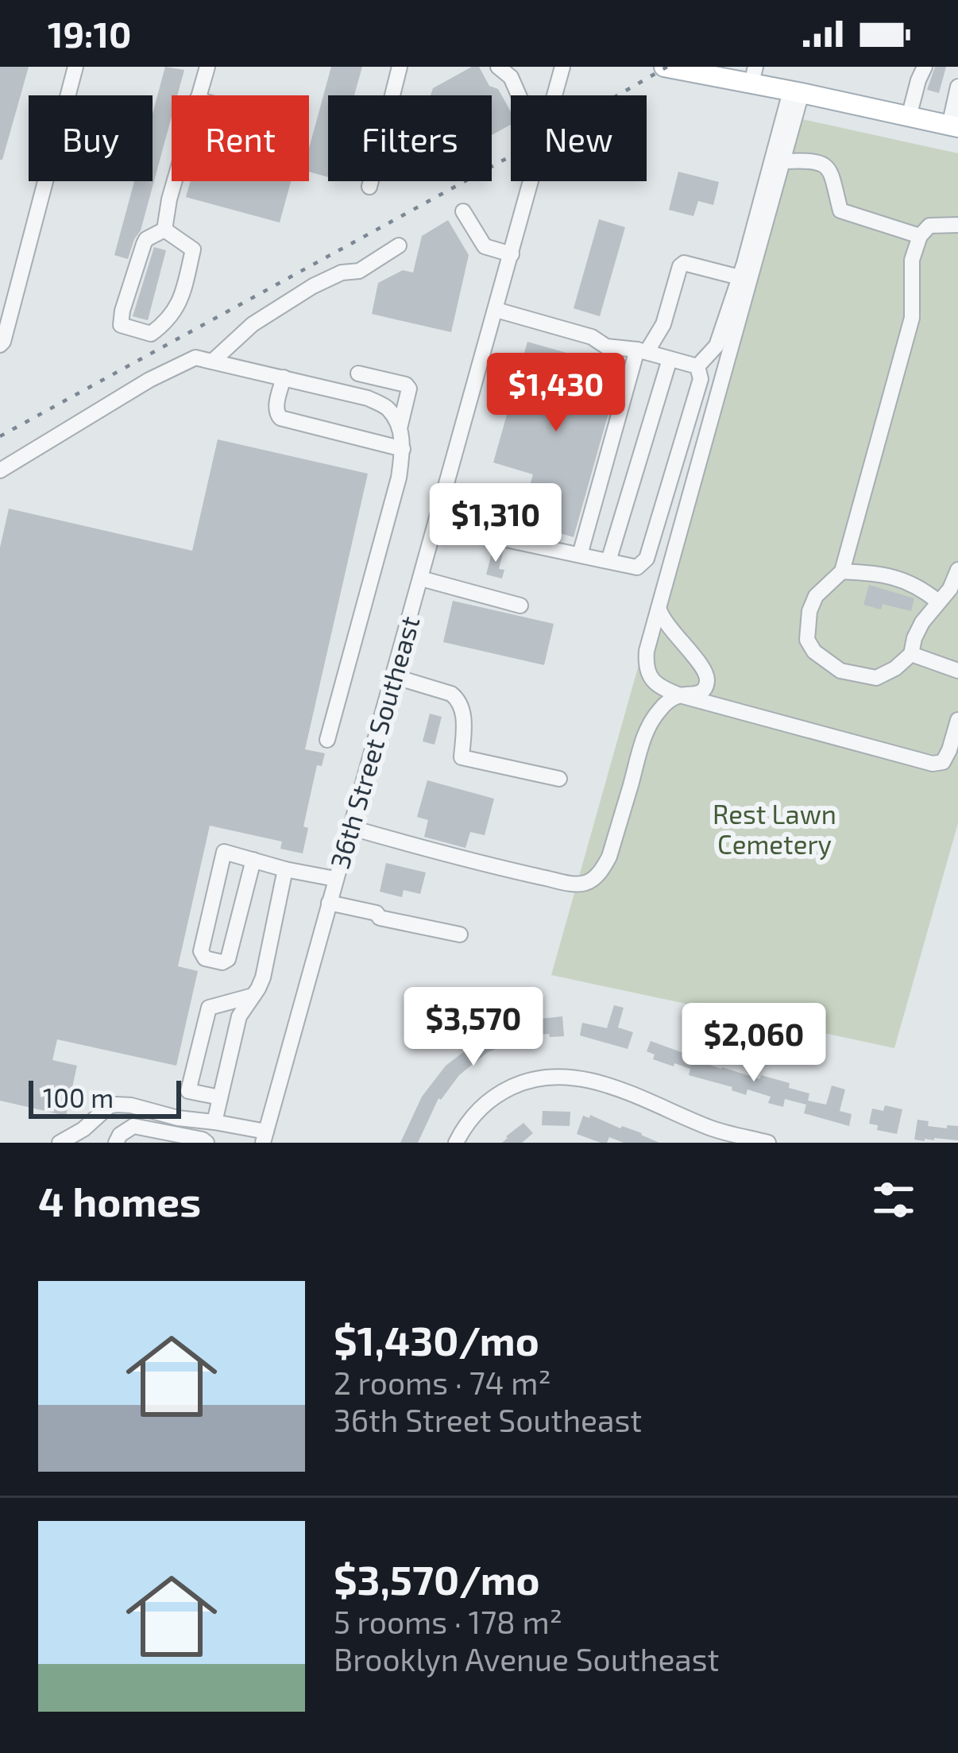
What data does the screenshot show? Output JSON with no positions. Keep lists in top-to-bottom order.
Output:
{
  "streets": {
    "street": ["36th Street Southeast"]
  },
  "parks": ["Rest Lawn Cemetery"],
  "scale_bar": "100 m",
  "page": {
    "status": "19:10",
    "chip": [
      "Buy",
      "Rent",
      "Filters",
      "New"
    ],
    "price": [
      "$1,430",
      "$1,310",
      "$3,570",
      "$2,060"
    ],
    "scale": "100 m",
    "heading": "4 homes",
    "list": [
      {
        "name": "$1,430/mo",
        "note": "2 rooms · 74 m² · 36th Street Southeast"
      },
      {
        "name": "$3,570/mo",
        "note": "5 rooms · 178 m² · Brooklyn Avenue Southeast"
      }
    ]
  }
}
